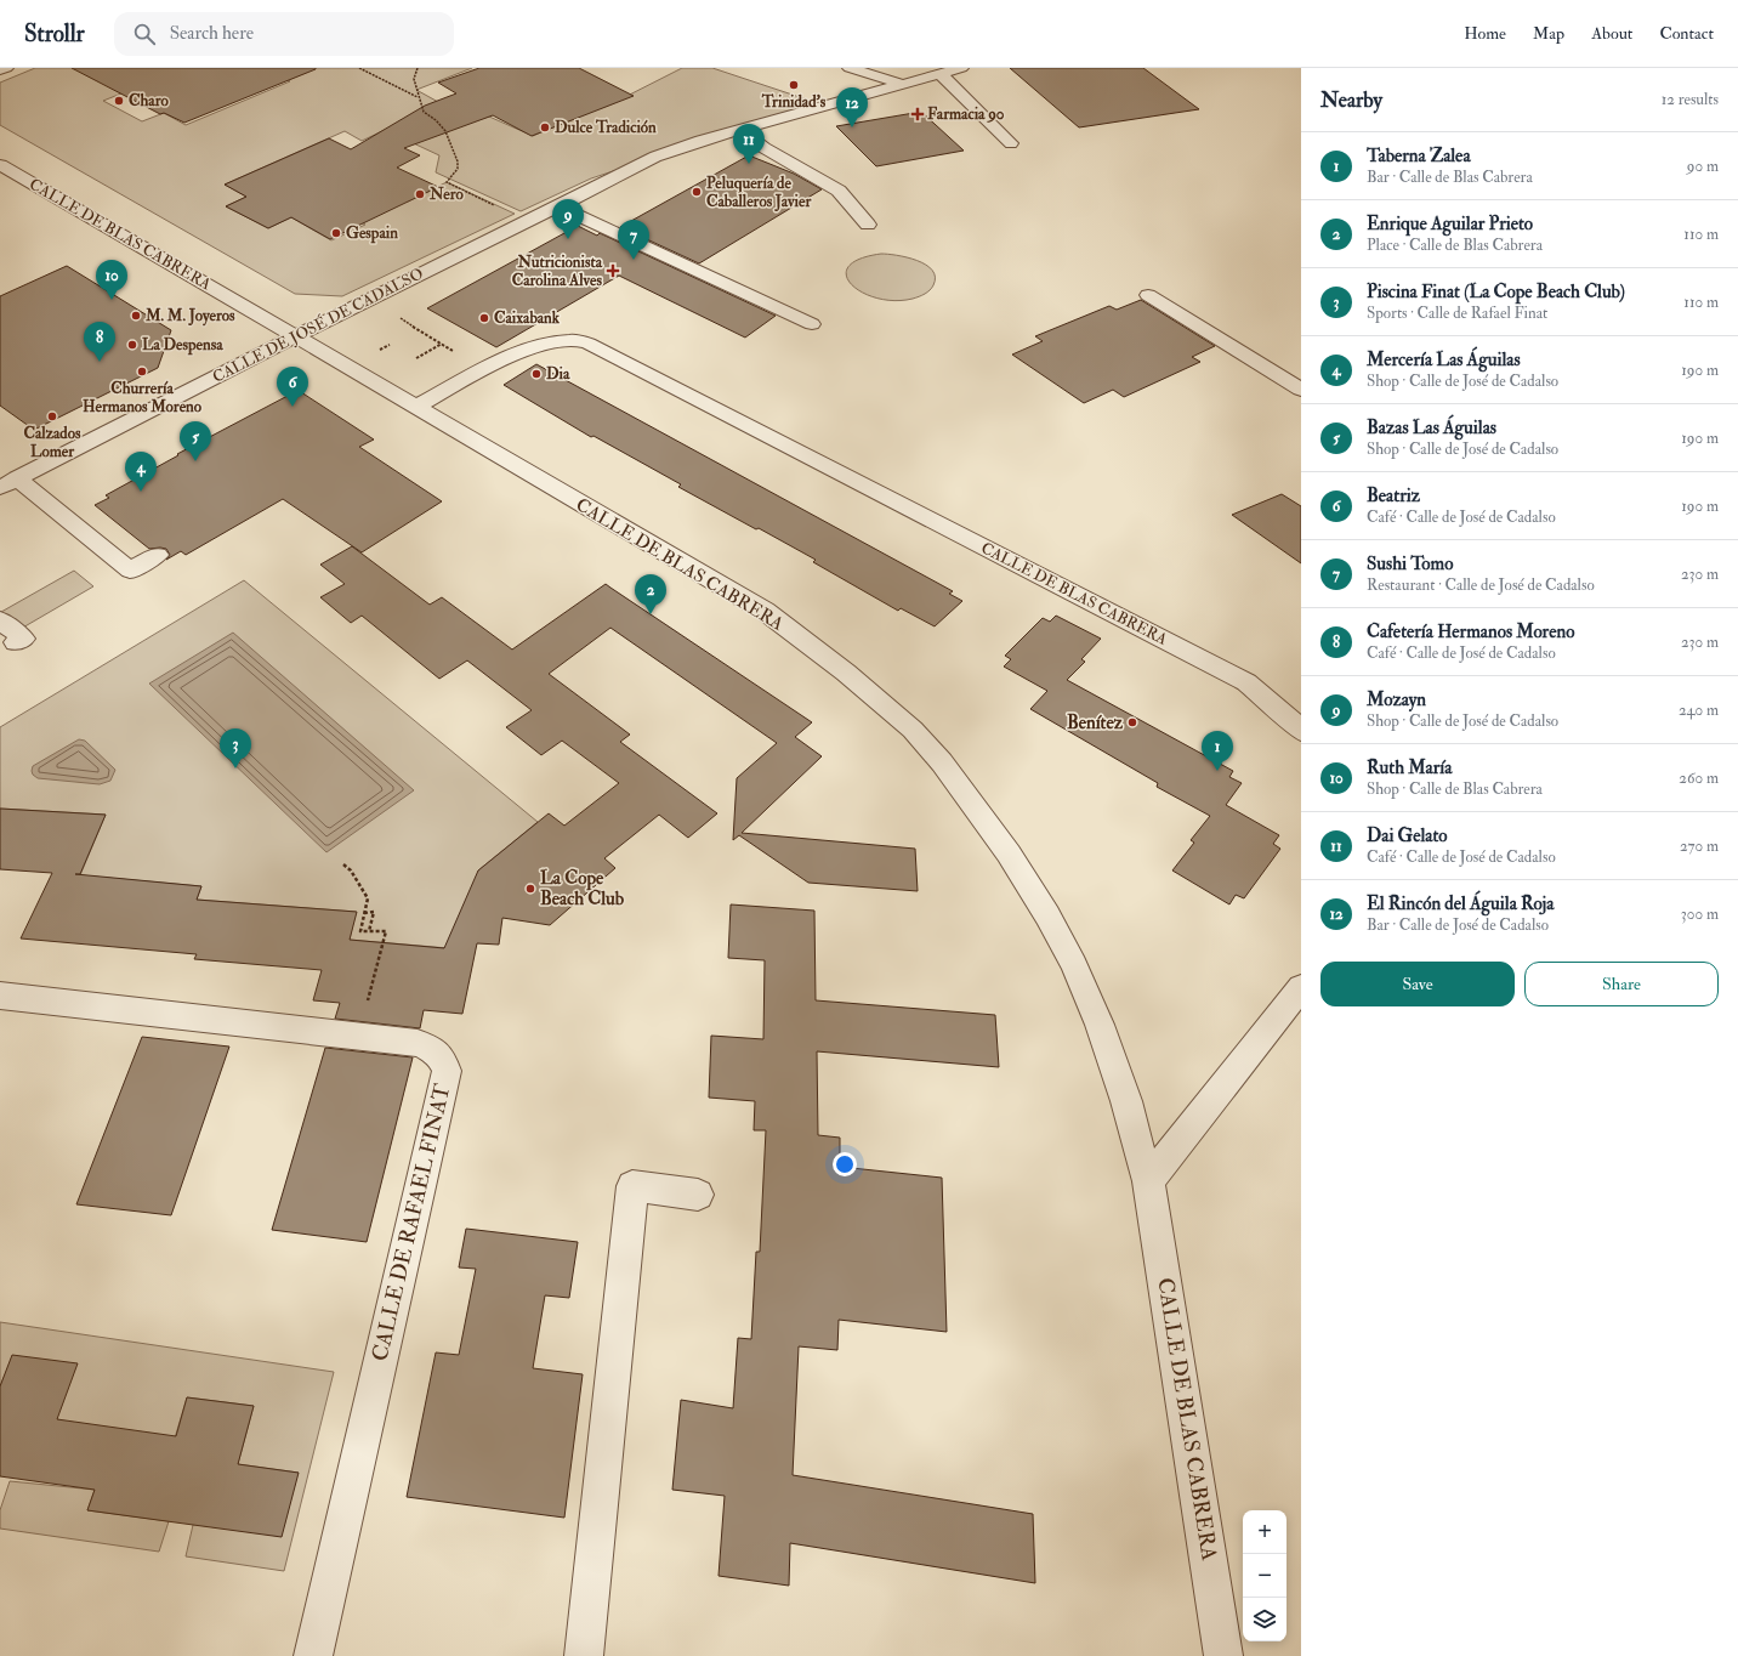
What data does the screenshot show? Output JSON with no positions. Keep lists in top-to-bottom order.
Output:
{
  "streets": {
    "street": ["CALLE DE BLAS CABRERA", "CALLE DE JOSÉ DE CADALSO", "CALLE DE RAFAEL FINAT"]
  },
  "crossings": [
    ["CALLE DE BLAS CABRERA", "CALLE DE JOSÉ DE CADALSO"]
  ],
  "places": {
    "other": [
      "Trinidad's",
      "Charo",
      "Dulce Tradición",
      "Peluquería de Caballeros Javier",
      "Nero",
      "Gespain",
      "M. M. Joyeros",
      "Caixabank",
      "La Despensa",
      "Churrería Hermanos Moreno",
      "Dia",
      "Calzados Lomer",
      "Benítez",
      "La Cope Beach Club"
    ],
    "health": ["Farmacia 90", "Nutricionista Carolina Alves"]
  },
  "page": {
    "header": "Strollr",
    "search": "Search here",
    "nav": [
      "Home",
      "Map",
      "About",
      "Contact"
    ],
    "heading": ["Nearby", "12 results"],
    "pins": [
      "12",
      "11",
      "9",
      "7",
      "10",
      "8",
      "6",
      "5",
      "4",
      "2",
      "3",
      "1"
    ],
    "list": [
      {
        "mark": "1",
        "name": "Taberna Zalea",
        "note": "Bar · Calle de Blas Cabrera",
        "value": "90 m"
      },
      {
        "mark": "2",
        "name": "Enrique Aguilar Prieto",
        "note": "Place · Calle de Blas Cabrera",
        "value": "110 m"
      },
      {
        "mark": "3",
        "name": "Piscina Finat (La Cope Beach Club)",
        "note": "Sports · Calle de Rafael Finat",
        "value": "110 m"
      },
      {
        "mark": "4",
        "name": "Mercería Las Águilas",
        "note": "Shop · Calle de José de Cadalso",
        "value": "190 m"
      },
      {
        "mark": "5",
        "name": "Bazas Las Águilas",
        "note": "Shop · Calle de José de Cadalso",
        "value": "190 m"
      },
      {
        "mark": "6",
        "name": "Beatriz",
        "note": "Café · Calle de José de Cadalso",
        "value": "190 m"
      },
      {
        "mark": "7",
        "name": "Sushi Tomo",
        "note": "Restaurant · Calle de José de Cadalso",
        "value": "230 m"
      },
      {
        "mark": "8",
        "name": "Cafetería Hermanos Moreno",
        "note": "Café · Calle de José de Cadalso",
        "value": "230 m"
      },
      {
        "mark": "9",
        "name": "Mozayn",
        "note": "Shop · Calle de José de Cadalso",
        "value": "240 m"
      },
      {
        "mark": "10",
        "name": "Ruth María",
        "note": "Shop · Calle de Blas Cabrera",
        "value": "260 m"
      },
      {
        "mark": "11",
        "name": "Dai Gelato",
        "note": "Café · Calle de José de Cadalso",
        "value": "270 m"
      },
      {
        "mark": "12",
        "name": "El Rincón del Águila Roja",
        "note": "Bar · Calle de José de Cadalso",
        "value": "300 m"
      }
    ],
    "buttons": ["Save", "Share"],
    "map_buttons": ["+", "−"]
  }
}
